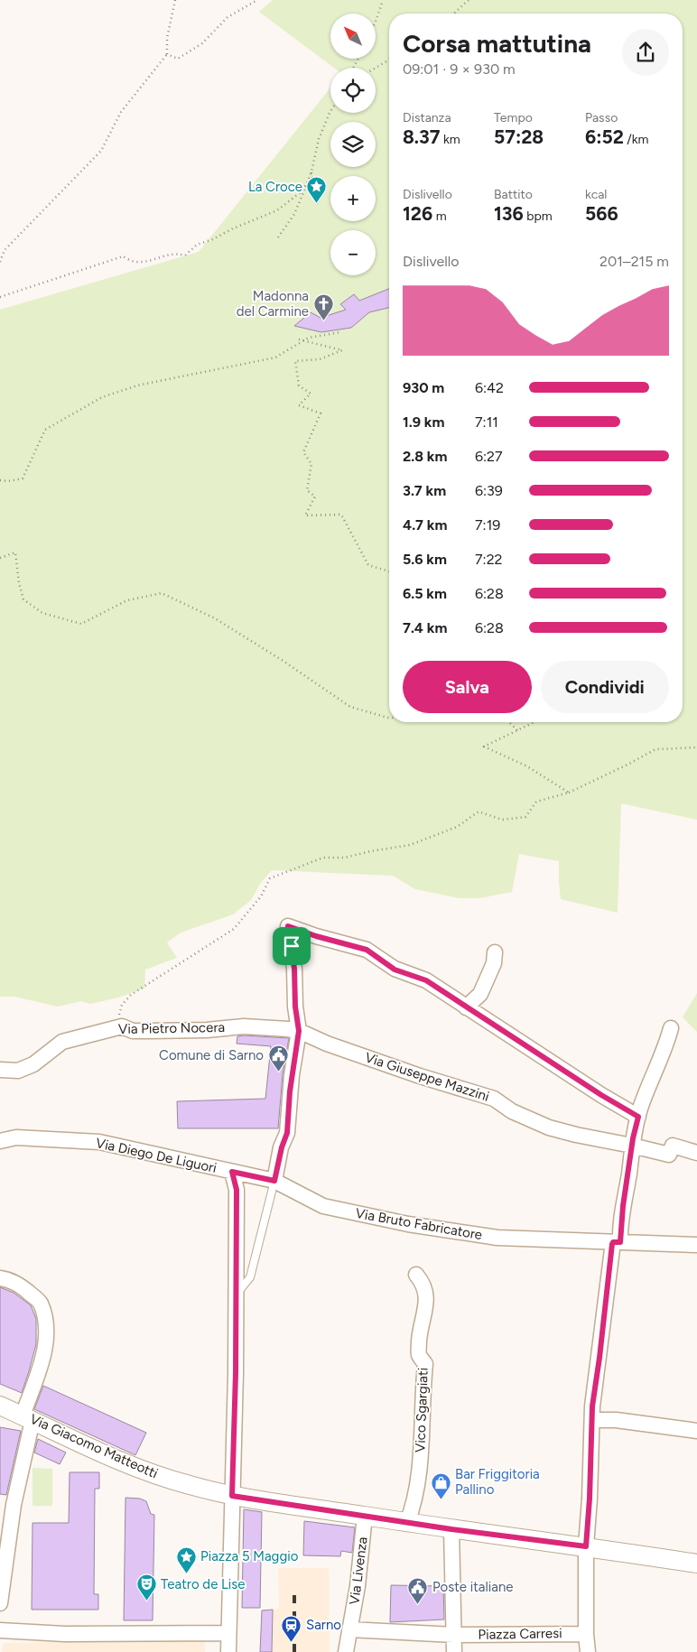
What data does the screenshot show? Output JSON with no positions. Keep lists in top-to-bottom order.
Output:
{
  "streets": {
    "street": [
      "Via Pietro Nocera",
      "Via Giuseppe Mazzini",
      "Via Diego De Liguori",
      "Via Bruto Fabricatore",
      "Vico Sgargiati",
      "Via Giacomo Matteotti",
      "Via Livenza",
      "Piazza Carresi"
    ]
  },
  "crossings": [
    ["Via Pietro Nocera", "Via Giuseppe Mazzini"],
    ["Via Diego De Liguori", "Via Bruto Fabricatore"],
    ["Vico Sgargiati", "Via Giacomo Matteotti"],
    ["Via Giacomo Matteotti", "Via Livenza"],
    ["Via Livenza", "Piazza Carresi"]
  ],
  "places": {
    "place": ["La Croce", "Piazza 5 Maggio"],
    "church": ["Madonna del Carmine"],
    "public building": ["Comune di Sarno", "Poste italiane"],
    "shop": ["Bar Friggitoria Pallino"],
    "theatre": ["Teatro de Lise"],
    "station": ["Sarno"]
  },
  "north": "top left",
  "page": {
    "map_buttons": ["+", "−"],
    "heading": ["Corsa mattutina", "09:01 · 9 × 930 m"],
    "stats": [
      ["Distanza", "8.37 km"],
      ["Tempo", "57:28"],
      ["Passo", "6:52 /km"],
      ["Dislivello", "126 m"],
      ["Battito", "136 bpm"],
      ["kcal", "566"]
    ],
    "chart": ["Dislivello", "201–215 m"],
    "list": [
      {
        "name": "930 m",
        "note": "6:42"
      },
      {
        "name": "1.9 km",
        "note": "7:11"
      },
      {
        "name": "2.8 km",
        "note": "6:27"
      },
      {
        "name": "3.7 km",
        "note": "6:39"
      },
      {
        "name": "4.7 km",
        "note": "7:19"
      },
      {
        "name": "5.6 km",
        "note": "7:22"
      },
      {
        "name": "6.5 km",
        "note": "6:28"
      },
      {
        "name": "7.4 km",
        "note": "6:28"
      }
    ],
    "buttons": ["Salva", "Condividi"]
  }
}
